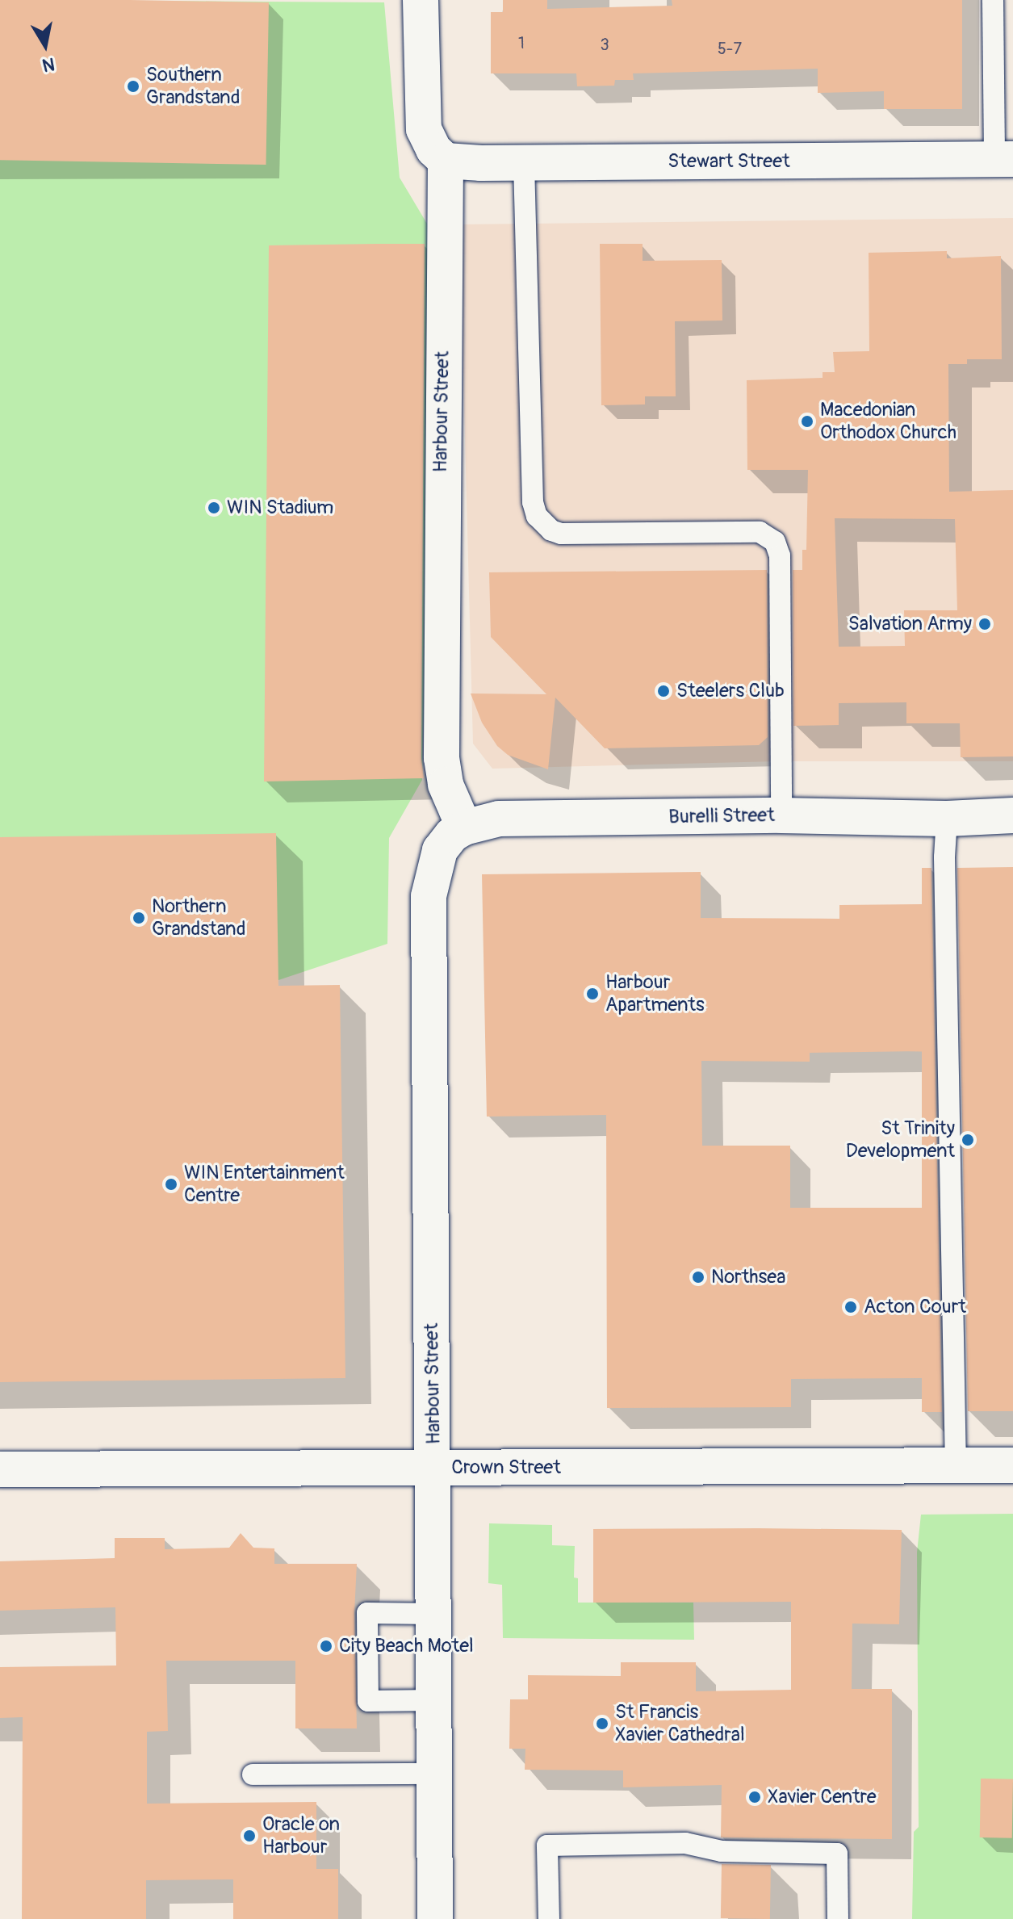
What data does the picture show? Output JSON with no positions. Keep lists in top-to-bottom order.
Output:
{
  "streets": {
    "street": [
      "Stewart Street",
      "Harbour Street",
      "Burelli Street",
      "Crown Street"
    ]
  },
  "crossings": [
    ["Stewart Street", "Harbour Street"],
    ["Harbour Street", "Burelli Street"],
    ["Harbour Street", "Crown Street"]
  ],
  "places": [
    "Southern Grandstand",
    "Macedonian Orthodox Church",
    "WIN Stadium",
    "Salvation Army",
    "Steelers Club",
    "Northern Grandstand",
    "Harbour Apartments",
    "St Trinity Development",
    "WIN Entertainment Centre",
    "Northsea",
    "Acton Court",
    "City Beach Motel",
    "St Francis Xavier Cathedral",
    "Xavier Centre",
    "Oracle on Harbour"
  ],
  "house_numbers": ["1", "3", "5-7"],
  "north": "bottom"
}
